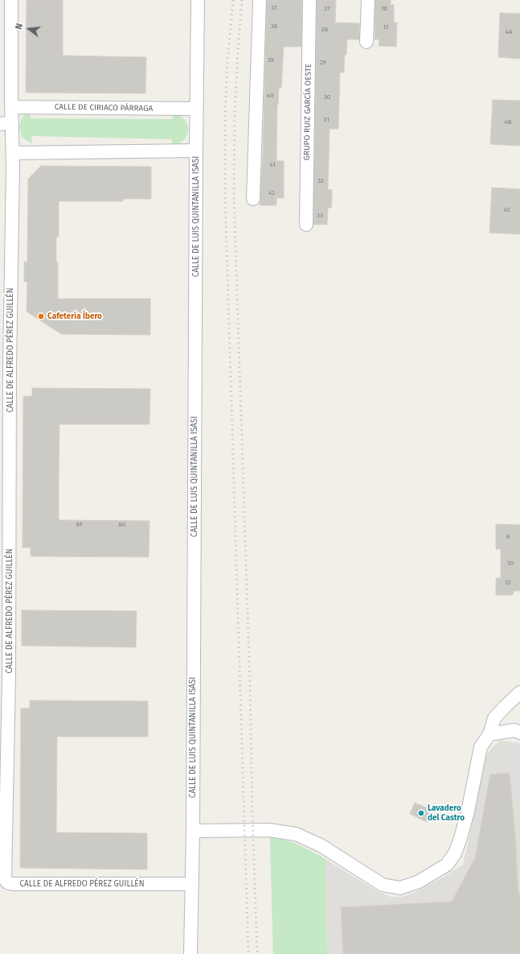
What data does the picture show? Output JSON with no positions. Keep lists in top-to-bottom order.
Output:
{
  "streets": {
    "street": [
      "CALLE DE CIRIACO PÁRRAGA",
      "GRUPO RUIZ GARCÍA OESTE",
      "CALLE DE LUIS QUINTANILLA ISASI",
      "CALLE DE ALFREDO PÉREZ GUILLÉN"
    ]
  },
  "crossings": [
    ["CALLE DE CIRIACO PÁRRAGA", "CALLE DE LUIS QUINTANILLA ISASI"],
    ["CALLE DE LUIS QUINTANILLA ISASI", "CALLE DE ALFREDO PÉREZ GUILLÉN"]
  ],
  "places": ["Cafetería Íbero", "Lavadero del Castro"],
  "house_numbers": [
    "37",
    "27",
    "16",
    "38",
    "17",
    "28",
    "4A",
    "39",
    "29",
    "40",
    "30",
    "31",
    "4B",
    "41",
    "32",
    "42",
    "4C",
    "33",
    "8F",
    "8G",
    "8",
    "10",
    "12"
  ],
  "north": "left"
}
